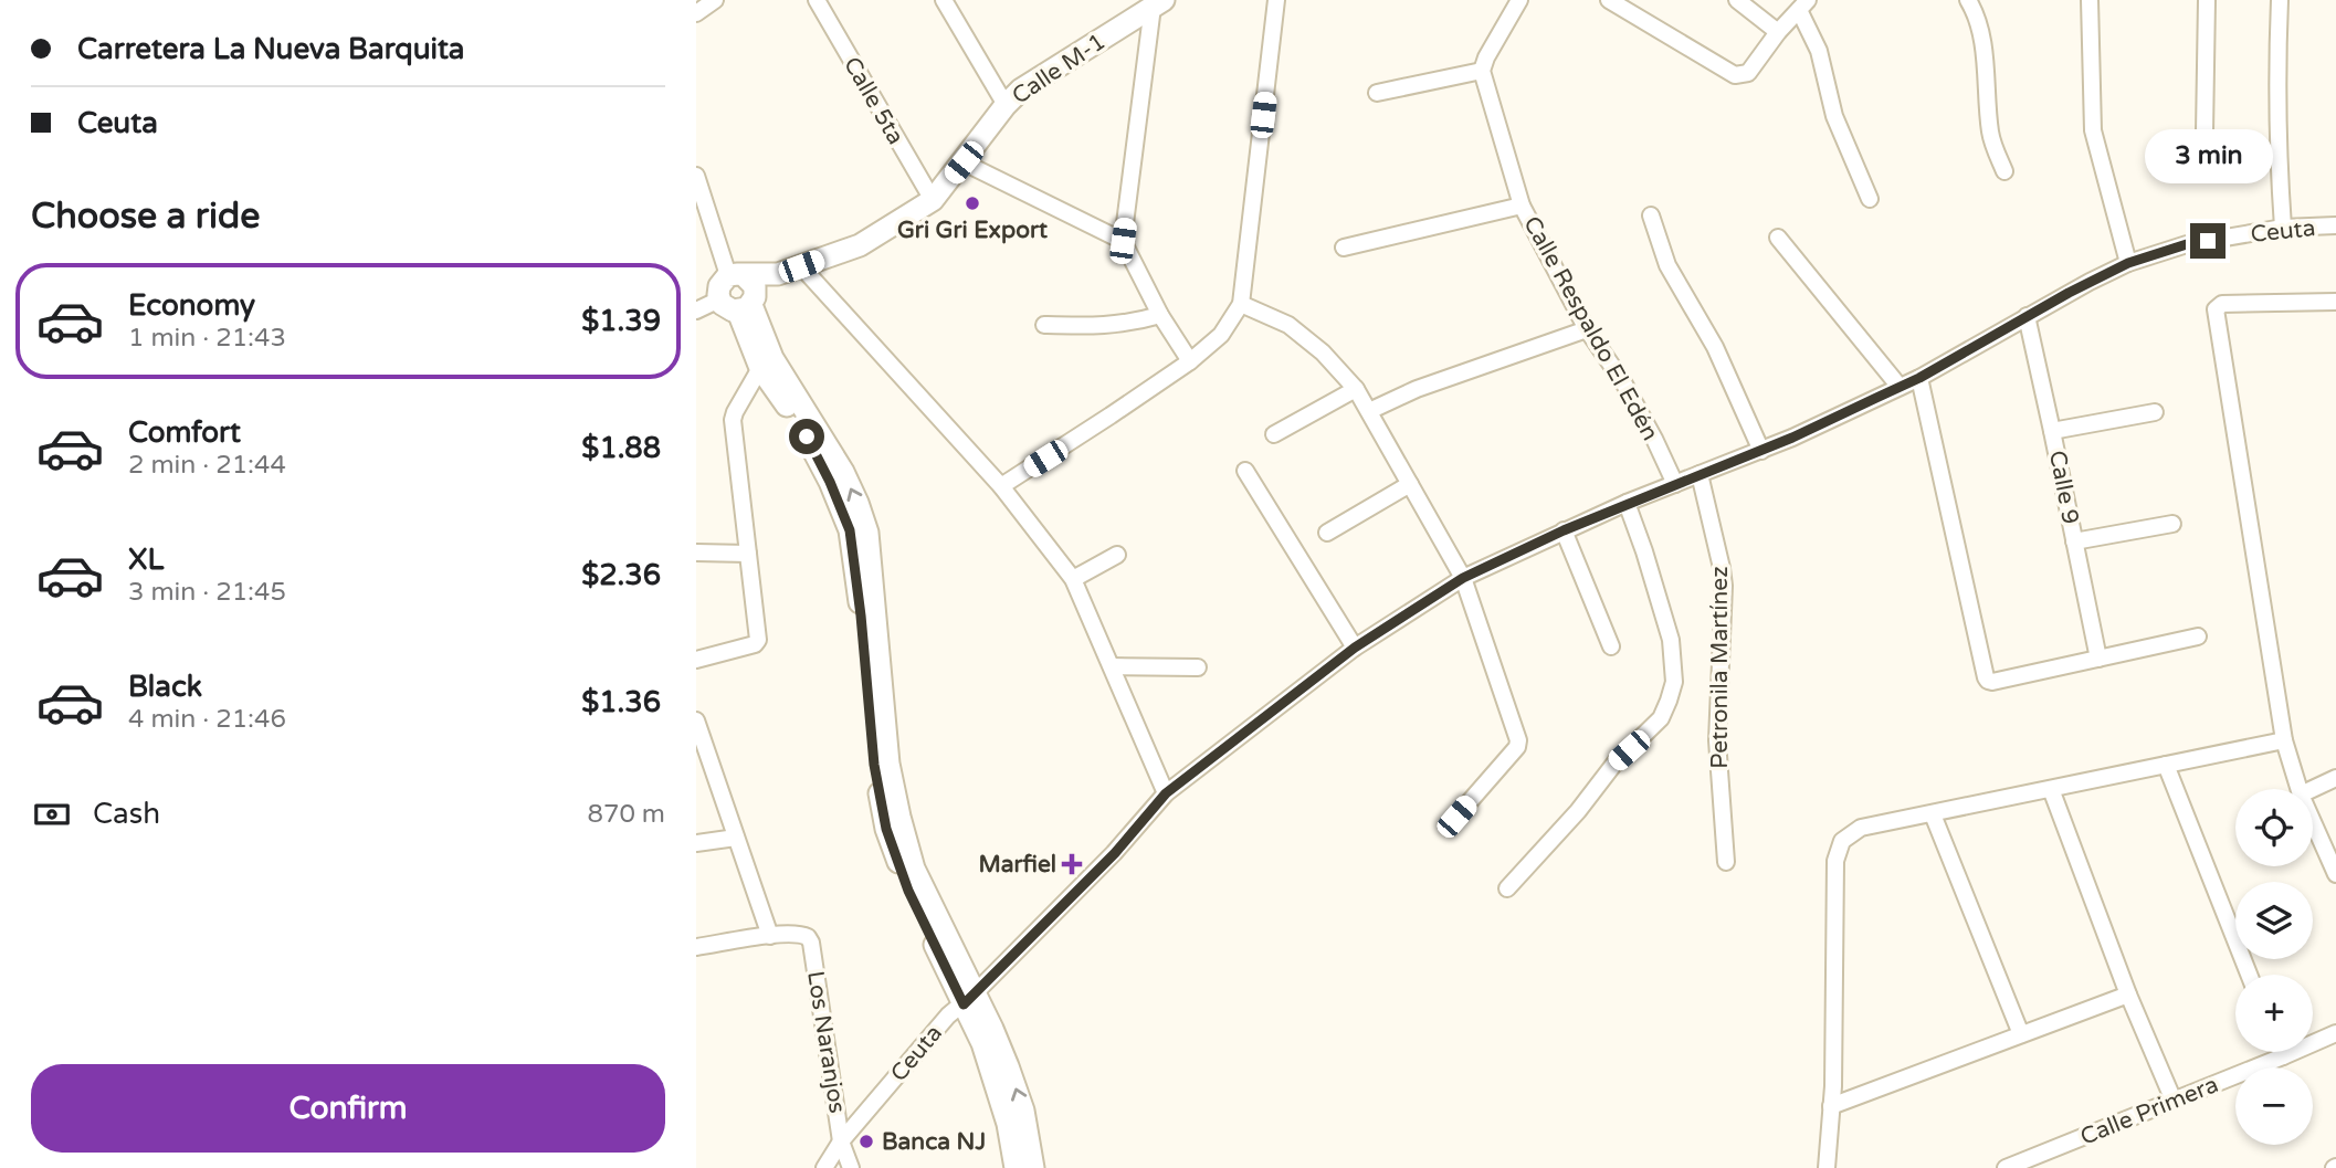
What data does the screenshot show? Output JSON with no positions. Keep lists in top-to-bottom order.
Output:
{
  "streets": {
    "street": [
      "Calle M-1",
      "Calle 5ta",
      "Ceuta",
      "Calle Respaldo El Edén",
      "Calle 9",
      "Petronila Martínez",
      "Los Naranjos",
      "Calle Primera"
    ]
  },
  "crossings": [
    ["Calle M-1", "Calle 5ta"],
    ["Ceuta", "Calle Respaldo El Edén"],
    ["Ceuta", "Calle 9"],
    ["Ceuta", "Petronila Martínez"],
    ["Ceuta", "Los Naranjos"]
  ],
  "places": {
    "other": ["Gri Gri Export", "Banca NJ"],
    "health": ["Marfiel"]
  },
  "page": {
    "banner": ["Carretera La Nueva Barquita", "Ceuta"],
    "bubble": "3 min",
    "heading": "Choose a ride",
    "list": [
      {
        "name": "Economy",
        "note": "1 min · 21:43",
        "value": "$1.39"
      },
      {
        "name": "Comfort",
        "note": "2 min · 21:44",
        "value": "$1.88"
      },
      {
        "name": "XL",
        "note": "3 min · 21:45",
        "value": "$2.36"
      },
      {
        "name": "Black",
        "note": "4 min · 21:46",
        "value": "$1.36"
      }
    ],
    "pay": ["Cash", "870 m"],
    "map_buttons": ["+", "−"],
    "buttons": "Confirm"
  }
}
